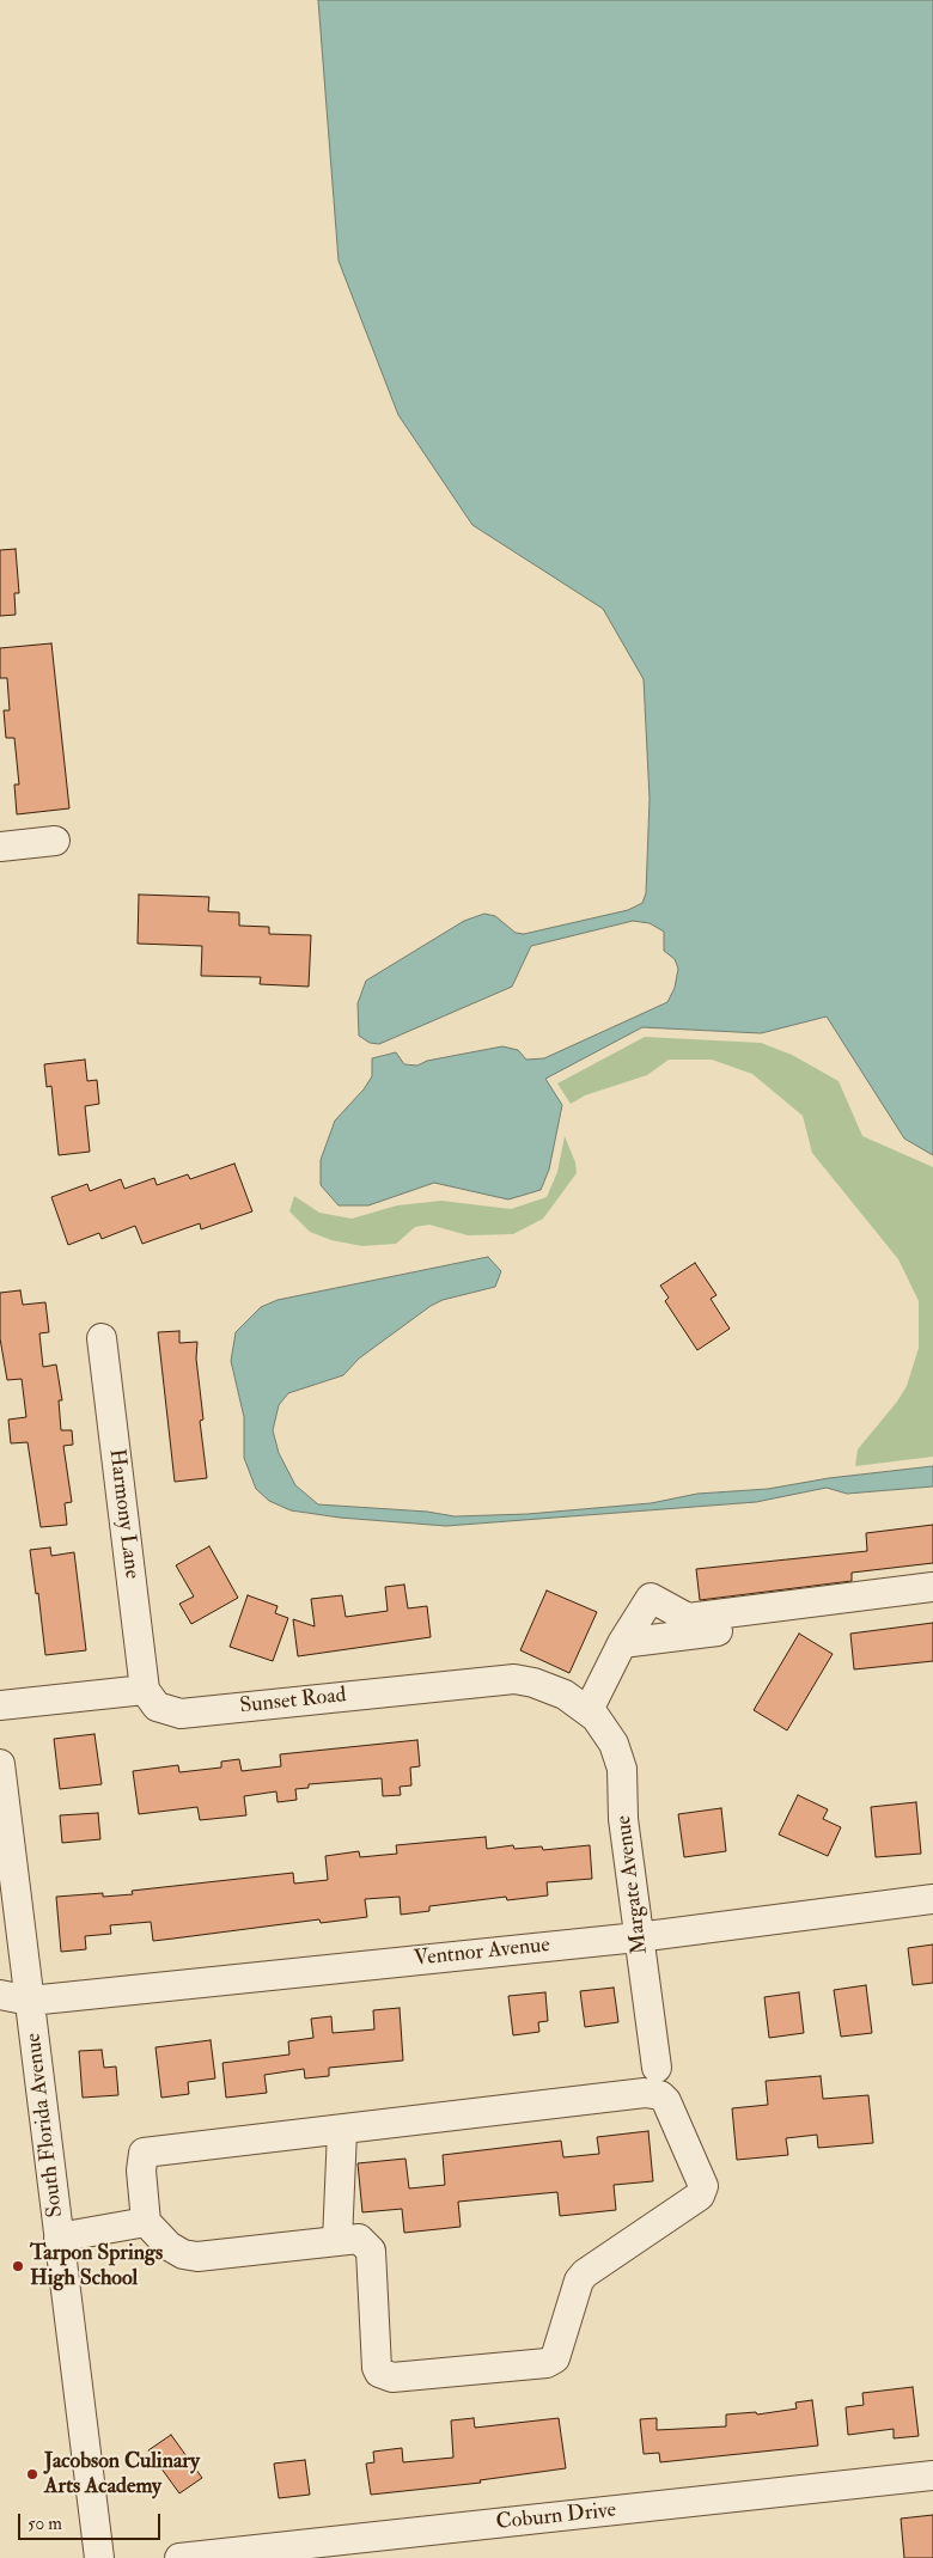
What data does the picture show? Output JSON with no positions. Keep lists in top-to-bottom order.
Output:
{
  "streets": {
    "street": [
      "Harmony Lane",
      "Sunset Road",
      "Margate Avenue",
      "Ventnor Avenue",
      "South Florida Avenue",
      "Coburn Drive"
    ]
  },
  "crossings": [
    ["Harmony Lane", "Sunset Road"],
    ["Sunset Road", "Margate Avenue"],
    ["Margate Avenue", "Ventnor Avenue"],
    ["Ventnor Avenue", "South Florida Avenue"]
  ],
  "places": ["Tarpon Springs High School", "Jacobson Culinary Arts Academy"],
  "scale_bar": "50 m"
}
